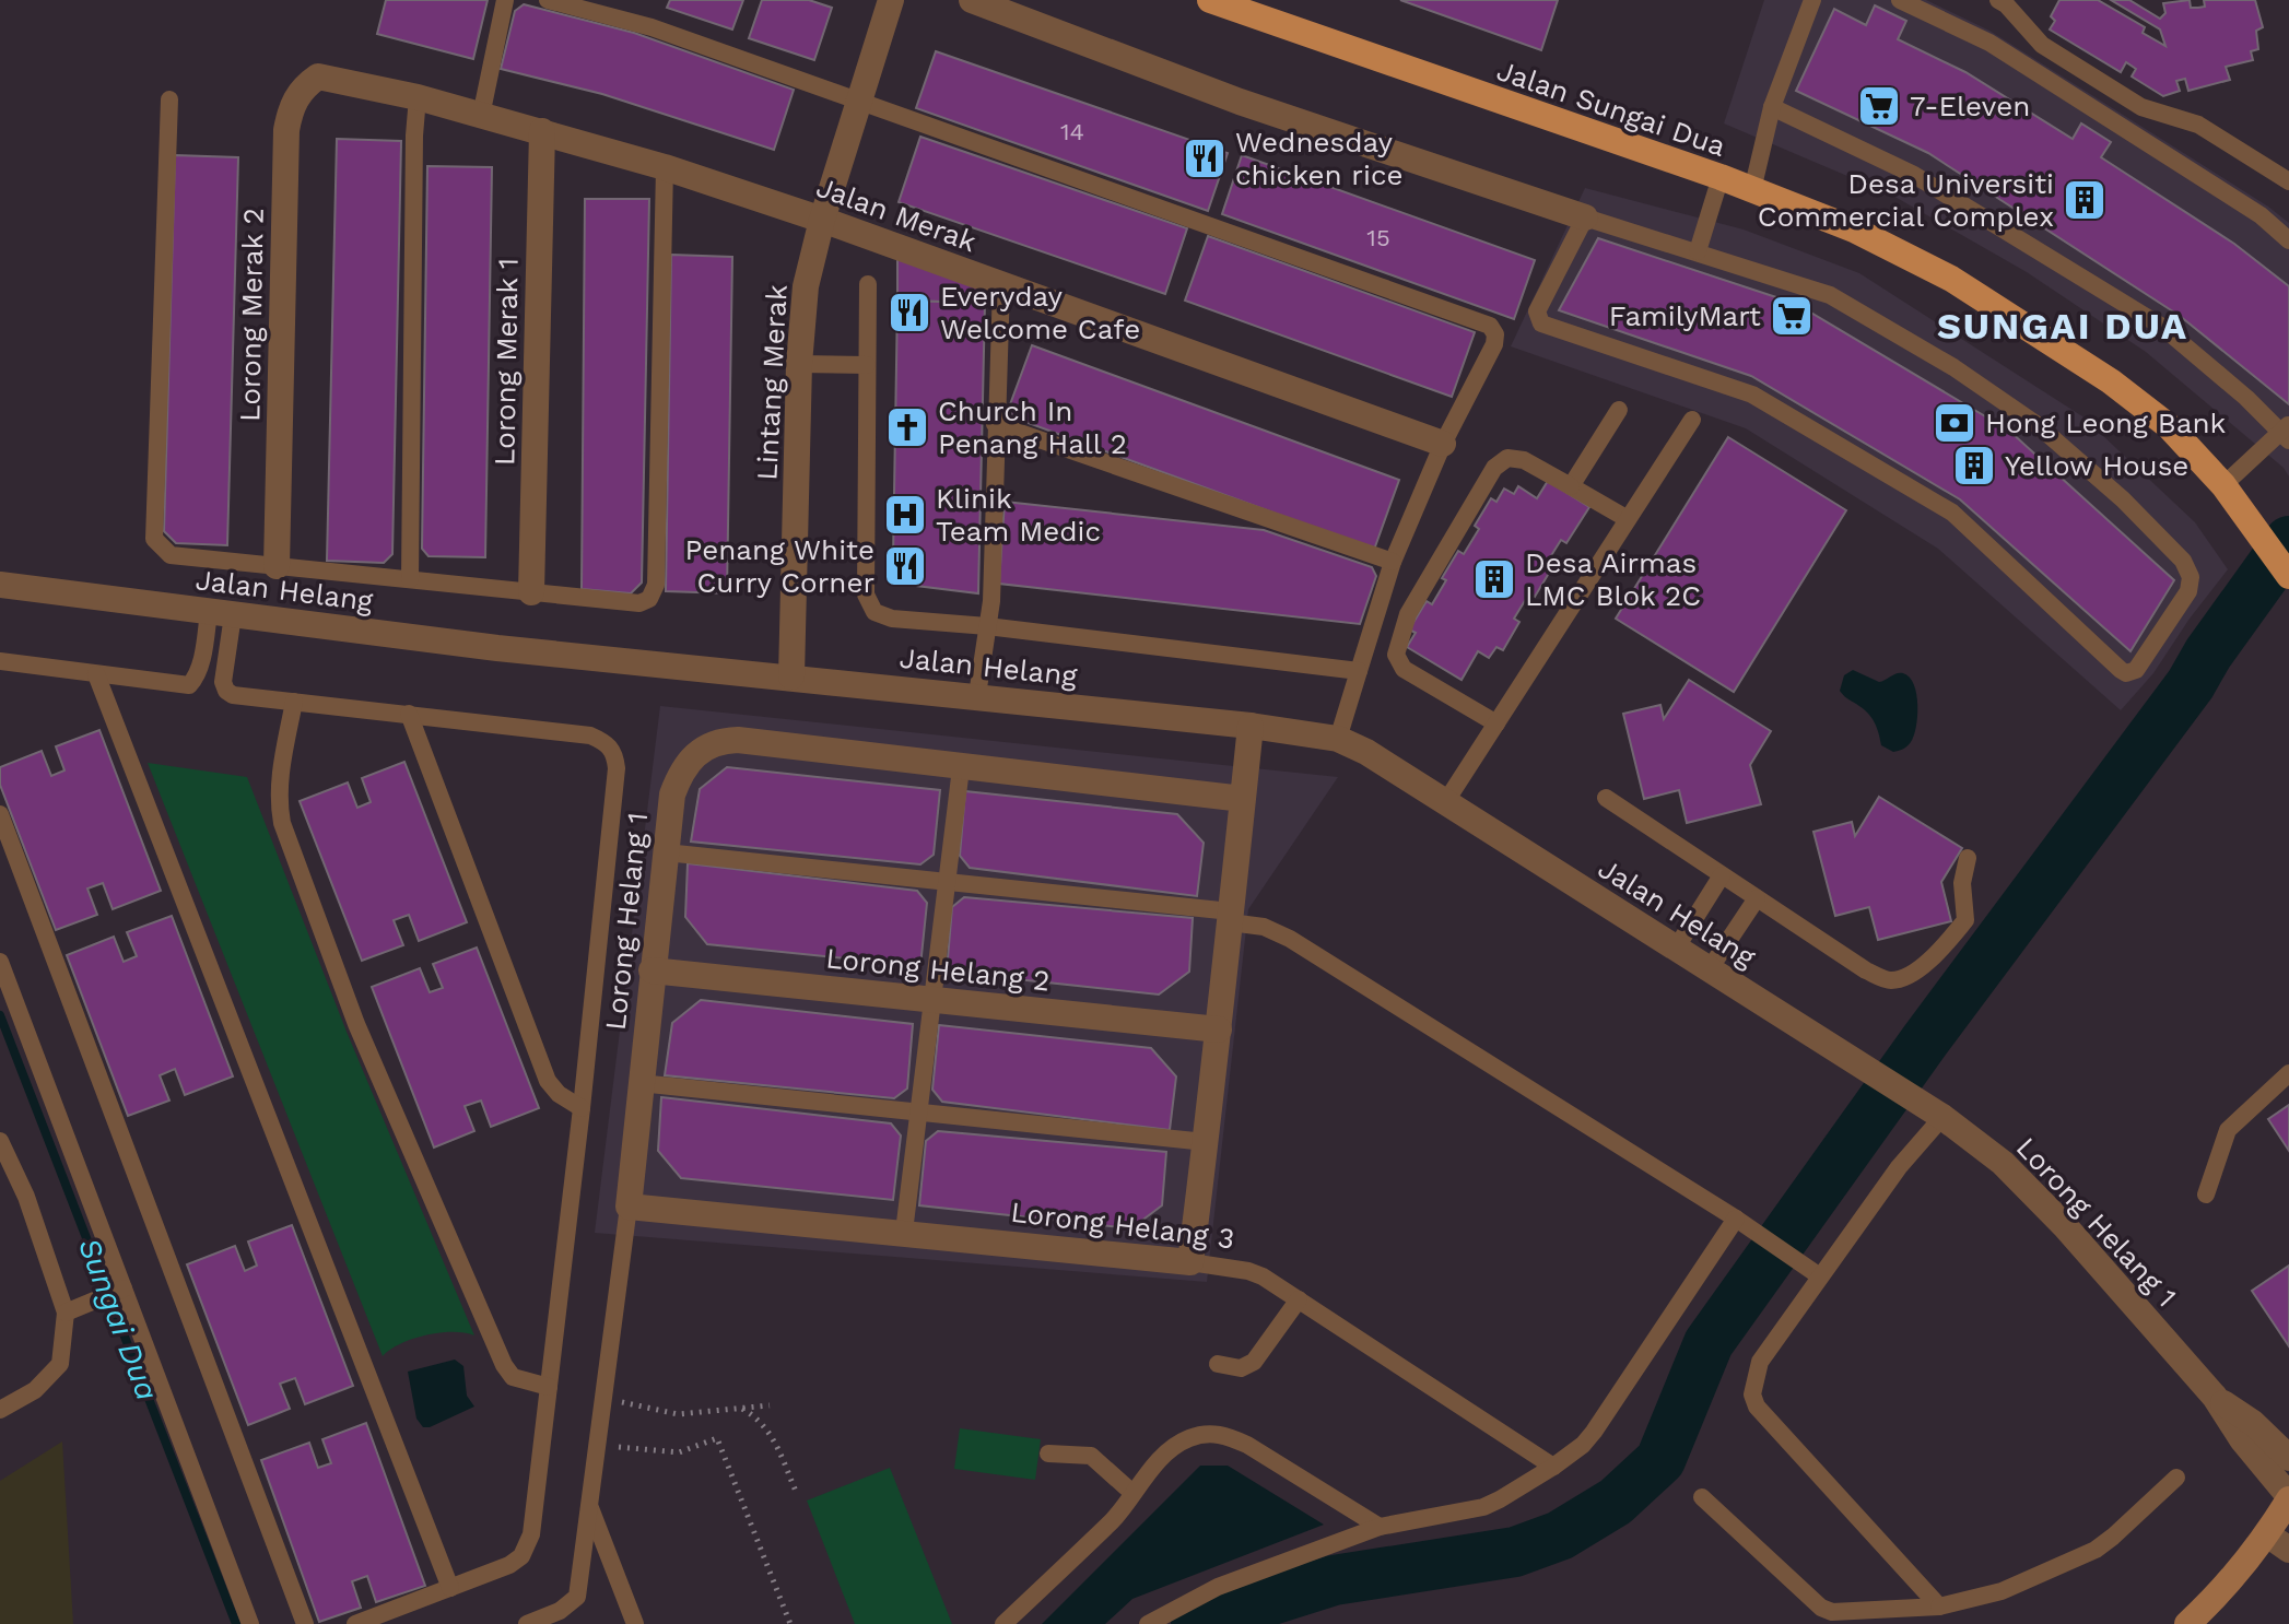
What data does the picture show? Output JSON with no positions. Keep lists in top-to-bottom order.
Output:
{
  "streets": {
    "main road": ["Jalan Sungai Dua"],
    "street": [
      "Jalan Merak",
      "Lorong Merak 2",
      "Lorong Merak 1",
      "Lintang Merak",
      "Jalan Helang",
      "Lorong Helang 1",
      "Lorong Helang 2",
      "Lorong Helang 3"
    ]
  },
  "crossings": [
    ["Jalan Merak", "Lorong Merak 2"],
    ["Jalan Merak", "Lorong Merak 1"],
    ["Jalan Merak", "Lintang Merak"],
    ["Lintang Merak", "Jalan Helang"],
    ["Jalan Helang", "Lorong Helang 1"],
    ["Lorong Helang 1", "Lorong Helang 2"],
    ["Lorong Helang 1", "Lorong Helang 3"]
  ],
  "districts": ["SUNGAI DUA"],
  "water": ["Sungai Dua"],
  "places": {
    "supermarket": ["7-Eleven", "FamilyMart"],
    "restaurant": ["Wednesday chicken rice", "Everyday Welcome Cafe", "Penang White Curry Corner"],
    "building": ["Desa Universiti Commercial Complex", "Yellow House", "Desa Airmas LMC Blok 2C"],
    "bank": ["Hong Leong Bank"],
    "church": ["Church In Penang Hall 2"],
    "hospital": ["Klinik Team Medic"]
  },
  "house_numbers": ["14", "15"]
}
